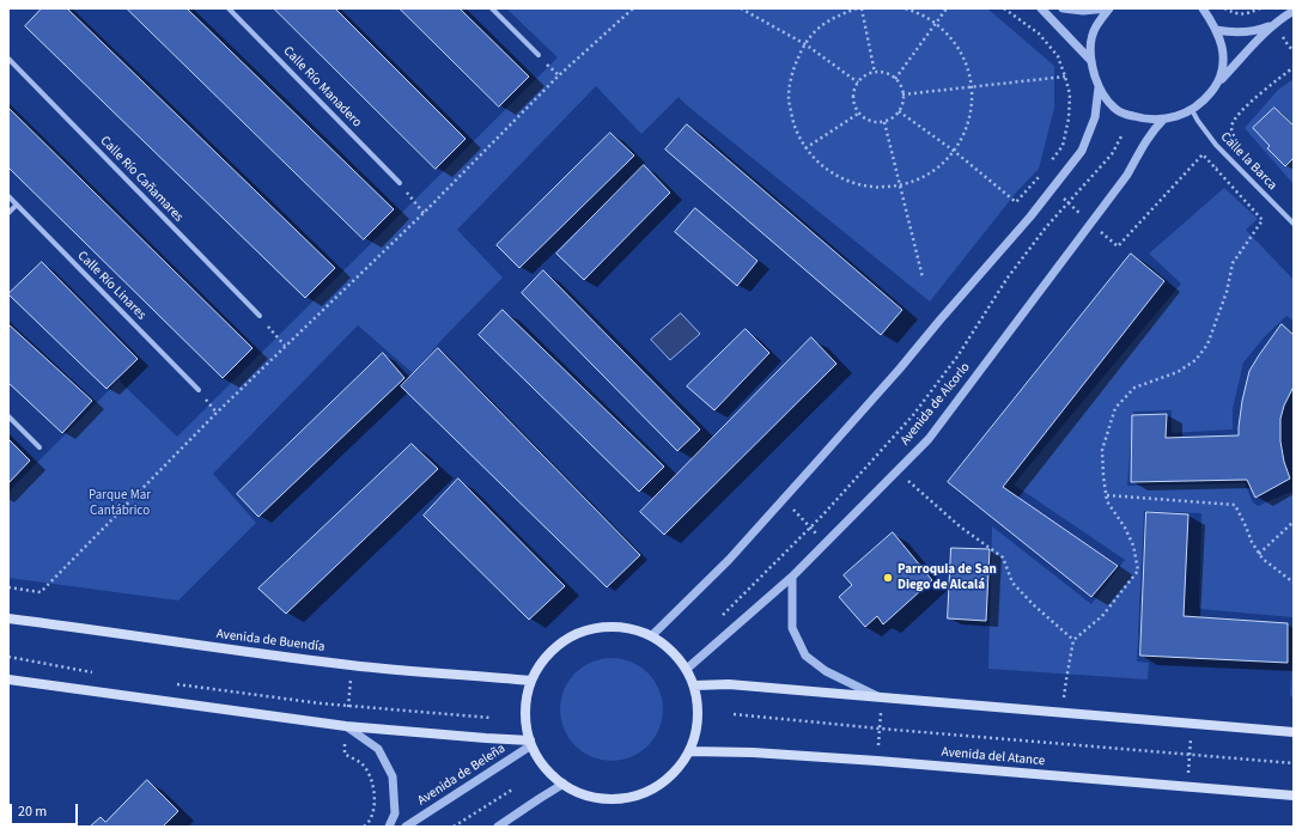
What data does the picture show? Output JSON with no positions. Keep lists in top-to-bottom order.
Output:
{
  "streets": {
    "main road": ["Avenida de Buendía", "Avenida del Atance"],
    "street": [
      "Calle Río Manadero",
      "Calle la Barca",
      "Calle Río Cañamares",
      "Calle Río Linares",
      "Avenida de Alcorlo",
      "Avenida de Beleña"
    ]
  },
  "parks": ["Parque Mar Cantábrico"],
  "places": ["Parroquia de San Diego de Alcalá"],
  "scale_bar": "20 m"
}
